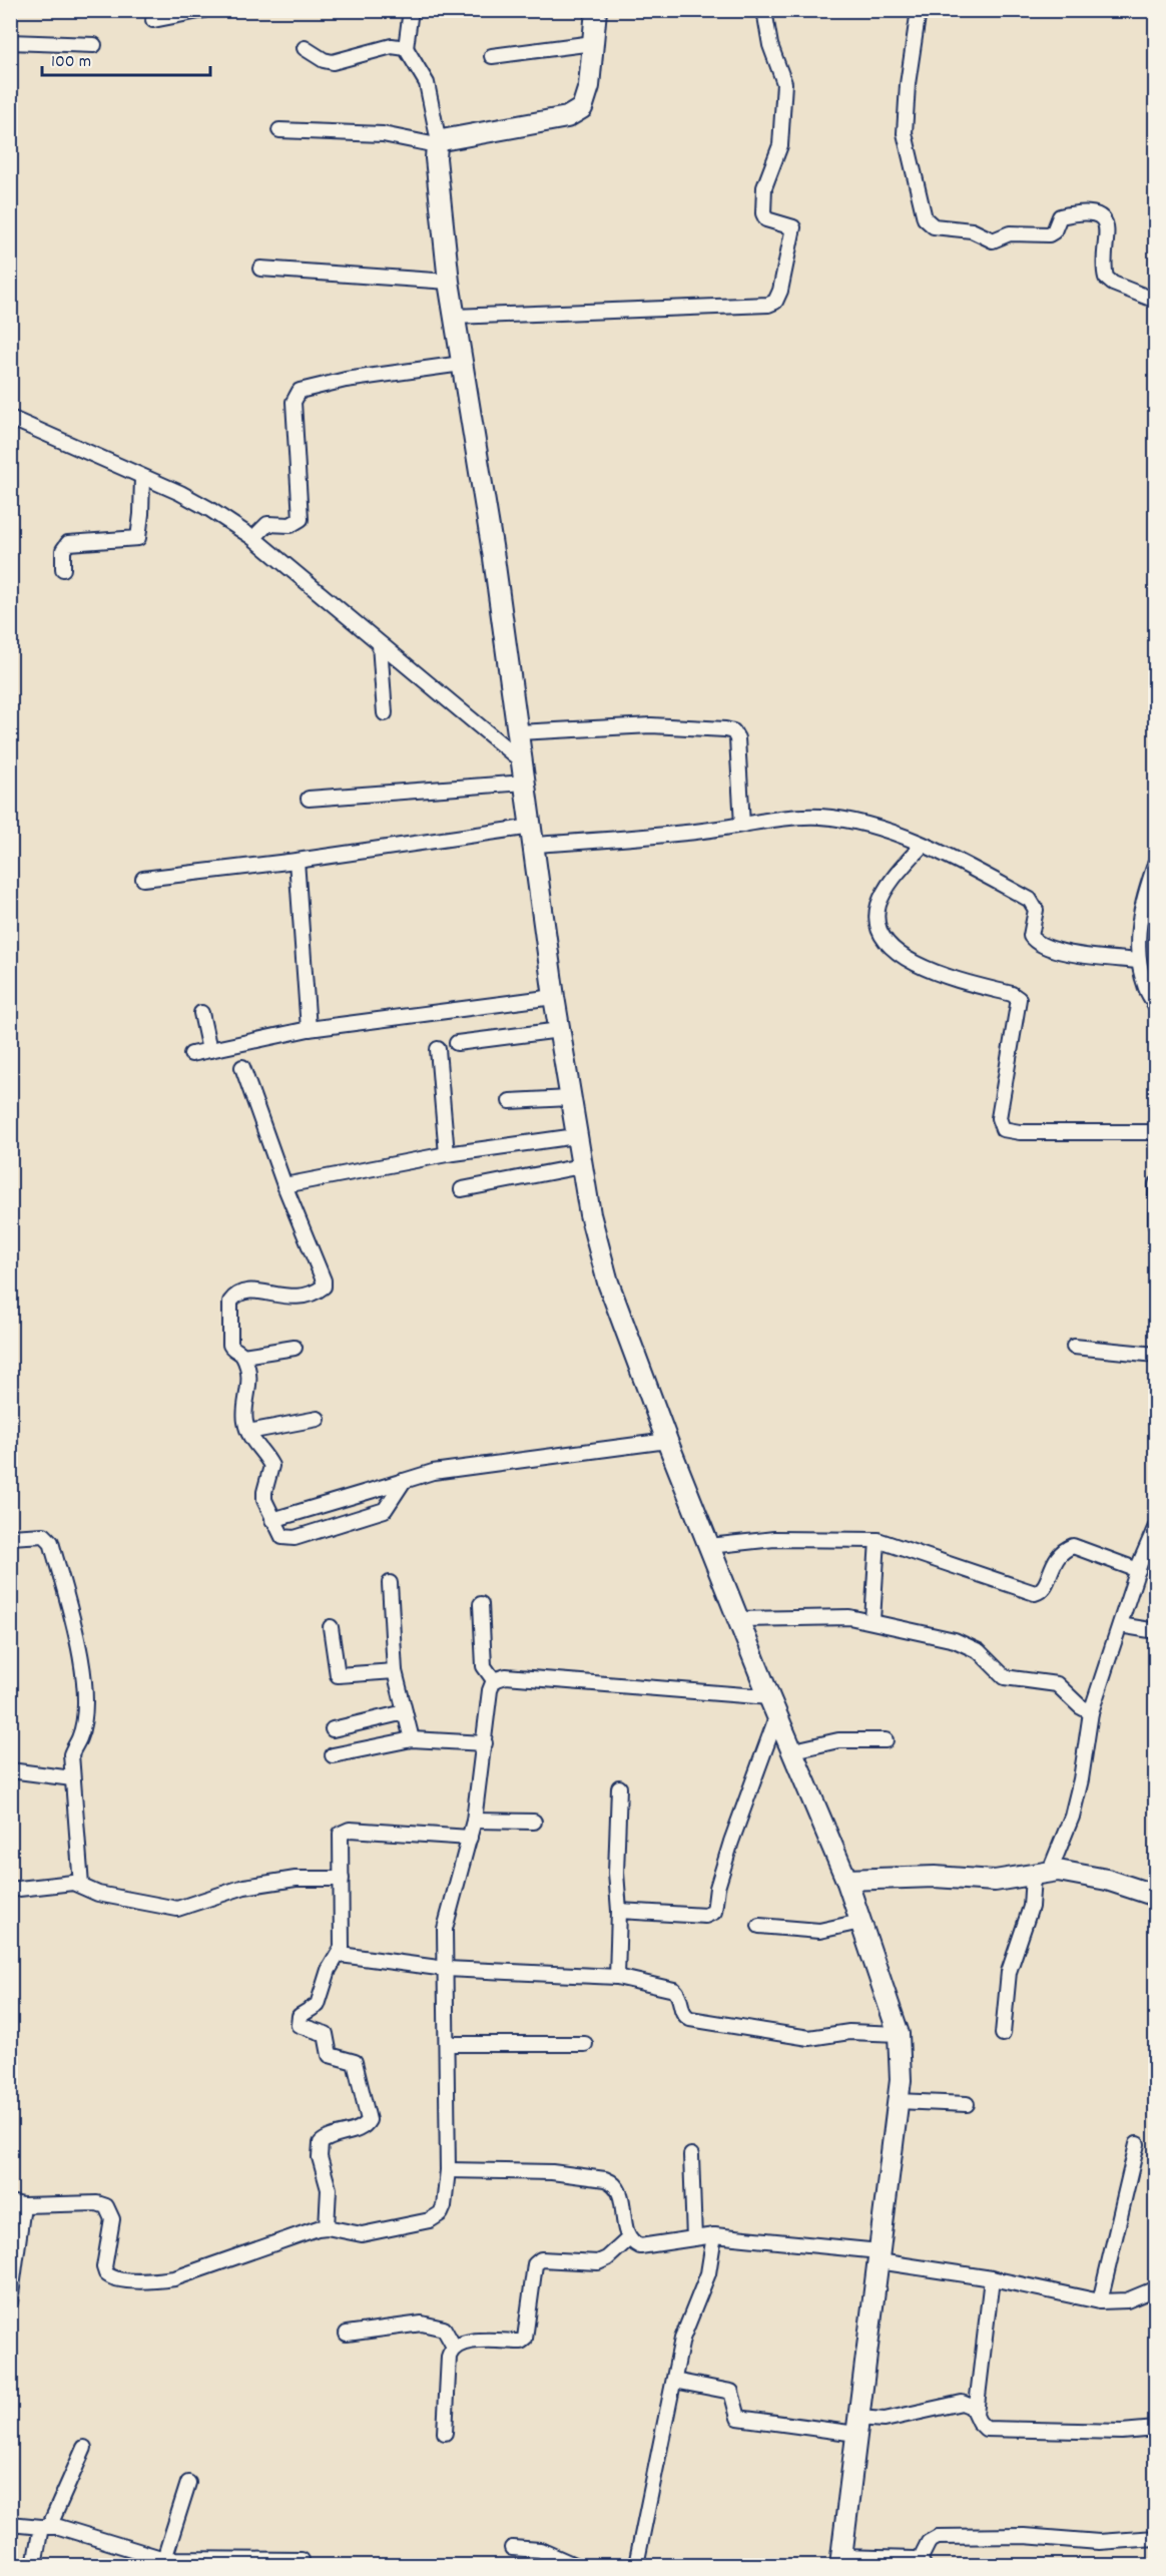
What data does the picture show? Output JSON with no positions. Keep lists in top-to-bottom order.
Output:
{
  "scale_bar": "100 m"
}
